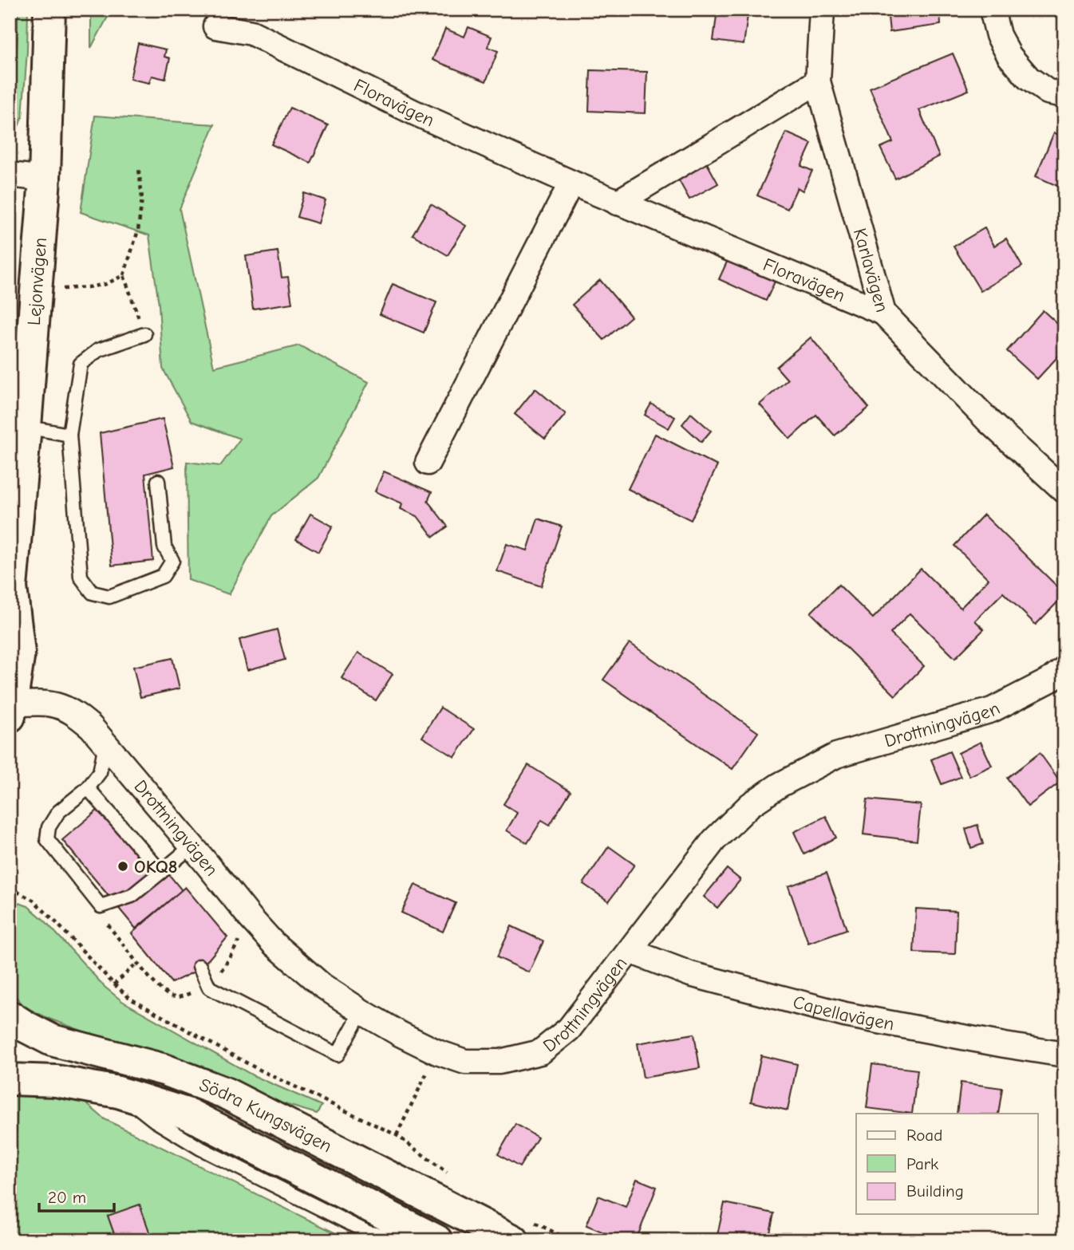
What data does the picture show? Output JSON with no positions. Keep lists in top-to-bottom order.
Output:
{
  "streets": {
    "main road": ["Lejonvägen", "Södra Kungsvägen"],
    "street": [
      "Floravägen",
      "Karlavägen",
      "Drottningvägen",
      "Capellavägen"
    ]
  },
  "crossings": [
    ["Floravägen", "Karlavägen"],
    ["Lejonvägen", "Drottningvägen"],
    ["Drottningvägen", "Capellavägen"]
  ],
  "places": ["OKQ8"],
  "legend": ["Road", "Park", "Building"],
  "scale_bar": "20 m"
}
